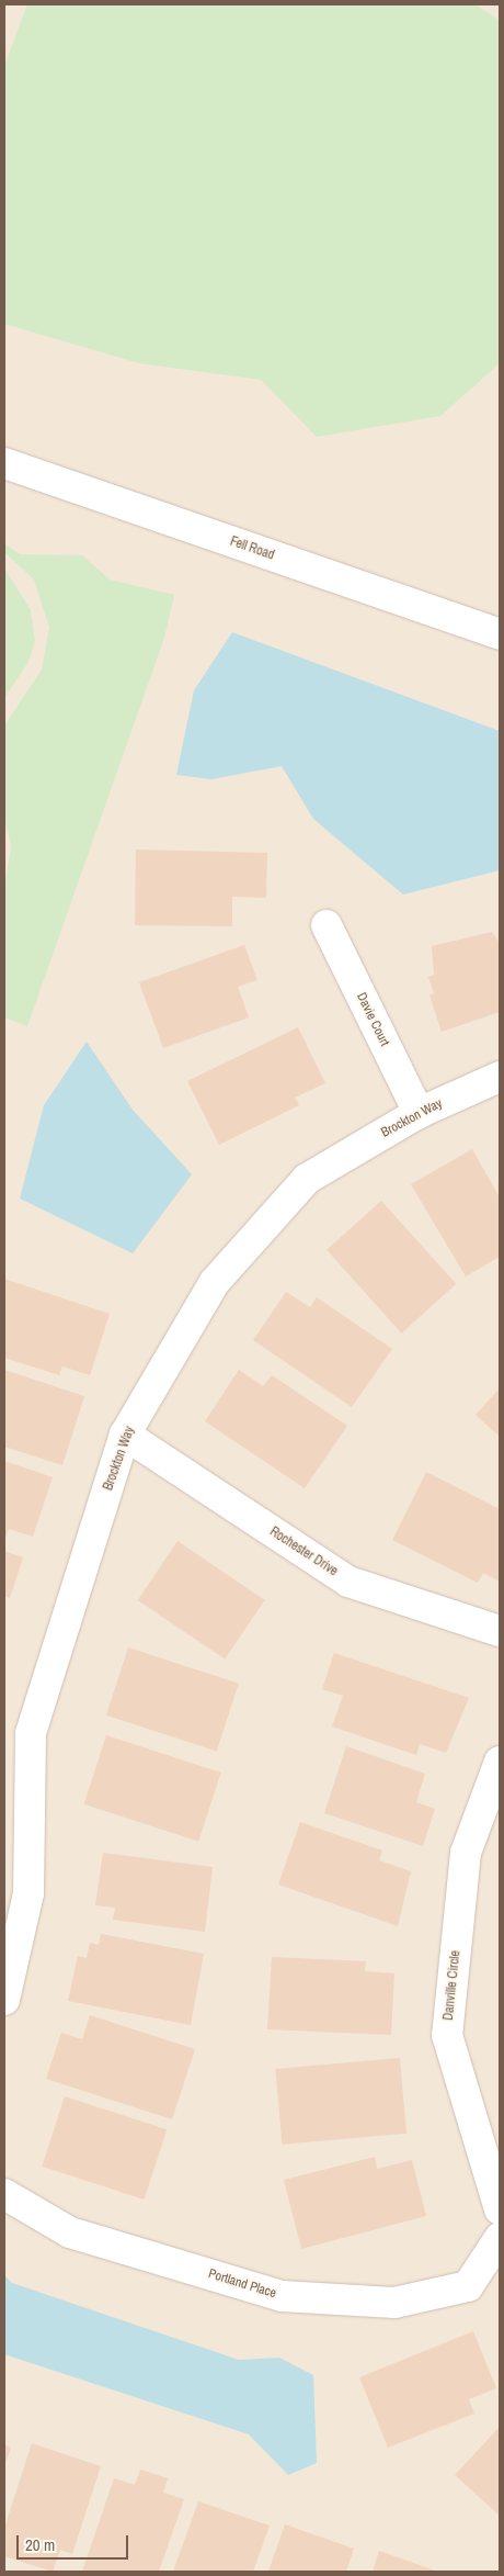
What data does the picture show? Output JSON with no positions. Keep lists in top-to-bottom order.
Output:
{
  "streets": {
    "street": [
      "Fell Road",
      "Davie Court",
      "Brockton Way",
      "Rochester Drive",
      "Danville Circle",
      "Portland Place"
    ]
  },
  "crossings": [
    ["Davie Court", "Brockton Way"],
    ["Brockton Way", "Rochester Drive"]
  ],
  "scale_bar": "20 m"
}
